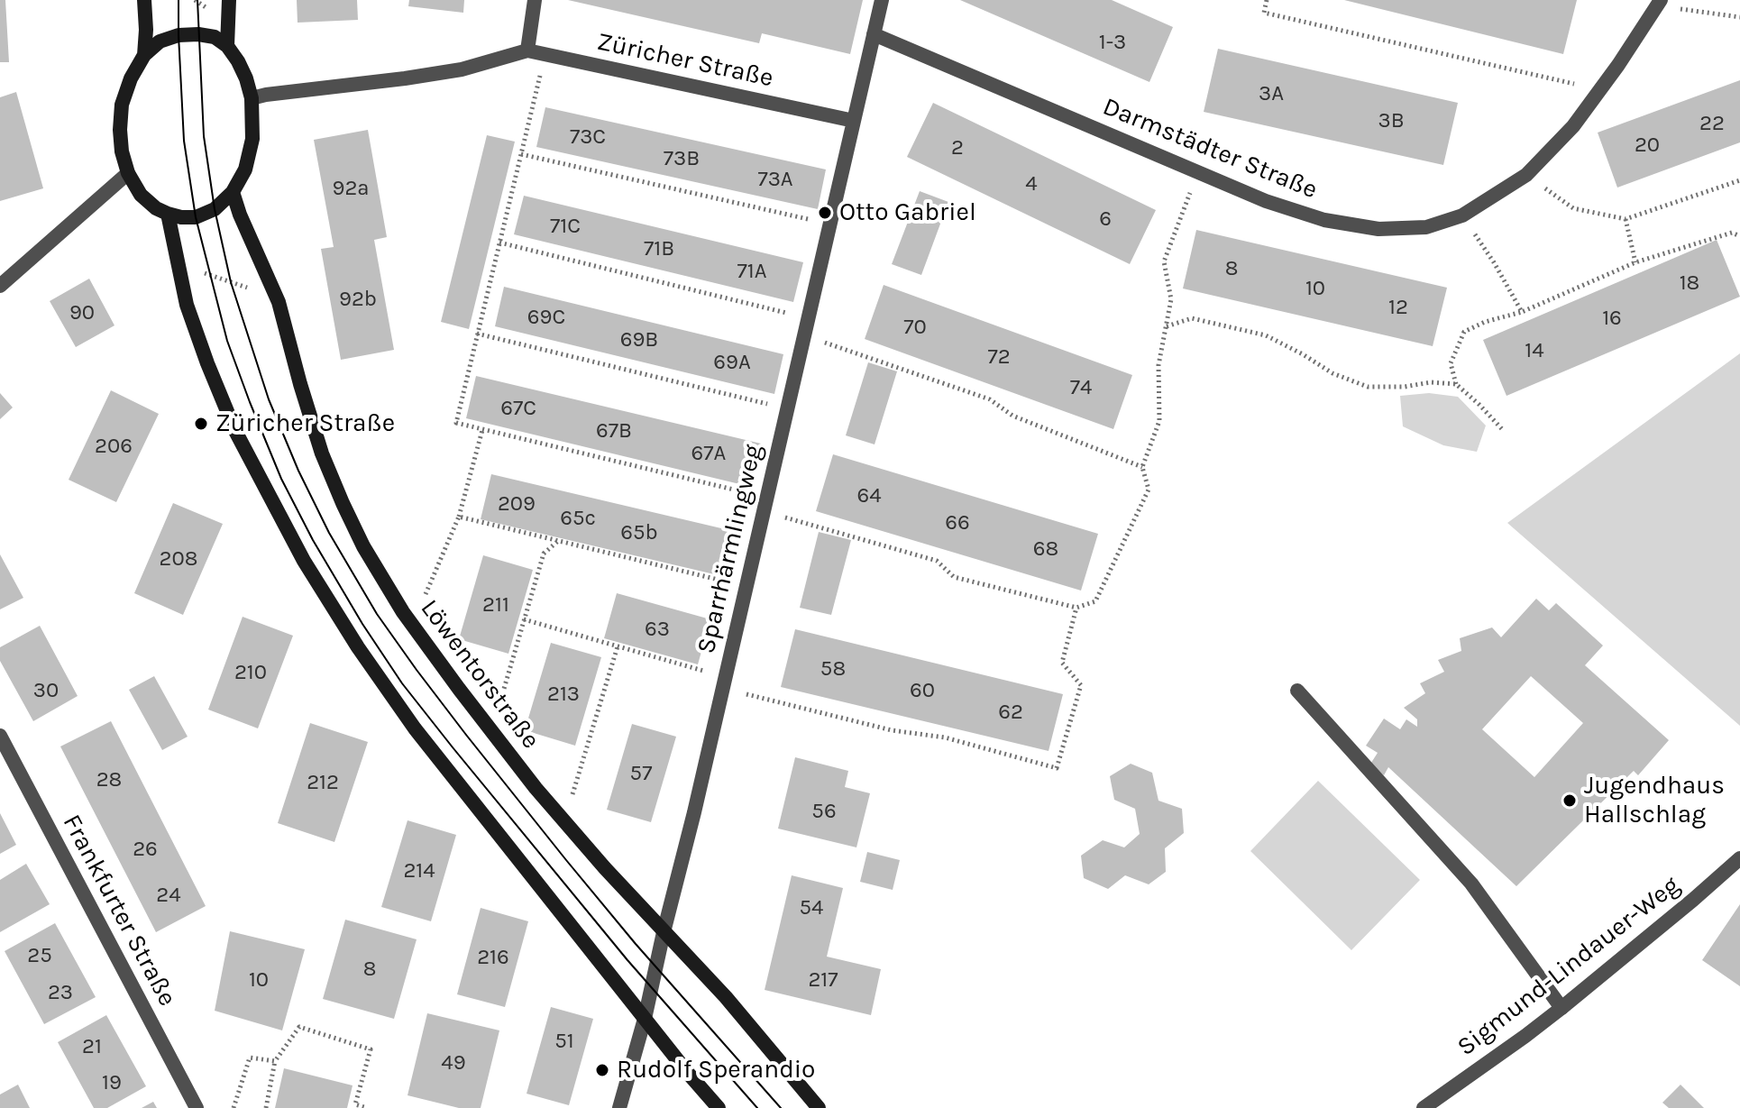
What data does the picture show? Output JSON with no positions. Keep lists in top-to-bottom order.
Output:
{
  "streets": {
    "main road": ["Löwentorstraße"],
    "street": [
      "Züricher Straße",
      "Darmstädter Straße",
      "Sparrhärmlingweg",
      "Frankfurter Straße",
      "Sigmund-Lindauer-Weg"
    ]
  },
  "crossings": [
    ["Züricher Straße", "Sparrhärmlingweg"],
    ["Darmstädter Straße", "Sparrhärmlingweg"],
    ["Sparrhärmlingweg", "Löwentorstraße"]
  ],
  "places": [
    "Otto Gabriel",
    "Züricher Straße",
    "Jugendhaus Hallschlag",
    "Rudolf Sperandio"
  ],
  "house_numbers": [
    "1-3",
    "3A",
    "3B",
    "22",
    "73C",
    "20",
    "2",
    "73B",
    "73A",
    "4",
    "92a",
    "6",
    "71C",
    "71B",
    "8",
    "71A",
    "18",
    "10",
    "92b",
    "12",
    "90",
    "69C",
    "16",
    "70",
    "69B",
    "14",
    "72",
    "69A",
    "74",
    "67C",
    "67B",
    "206",
    "67A",
    "64",
    "209",
    "65c",
    "66",
    "65b",
    "68",
    "208",
    "211",
    "63",
    "58",
    "210",
    "30",
    "60",
    "213",
    "62",
    "57",
    "28",
    "212",
    "56",
    "26",
    "214",
    "24",
    "54",
    "25",
    "216",
    "8",
    "10",
    "217",
    "23",
    "51",
    "21",
    "49",
    "19"
  ]
}
